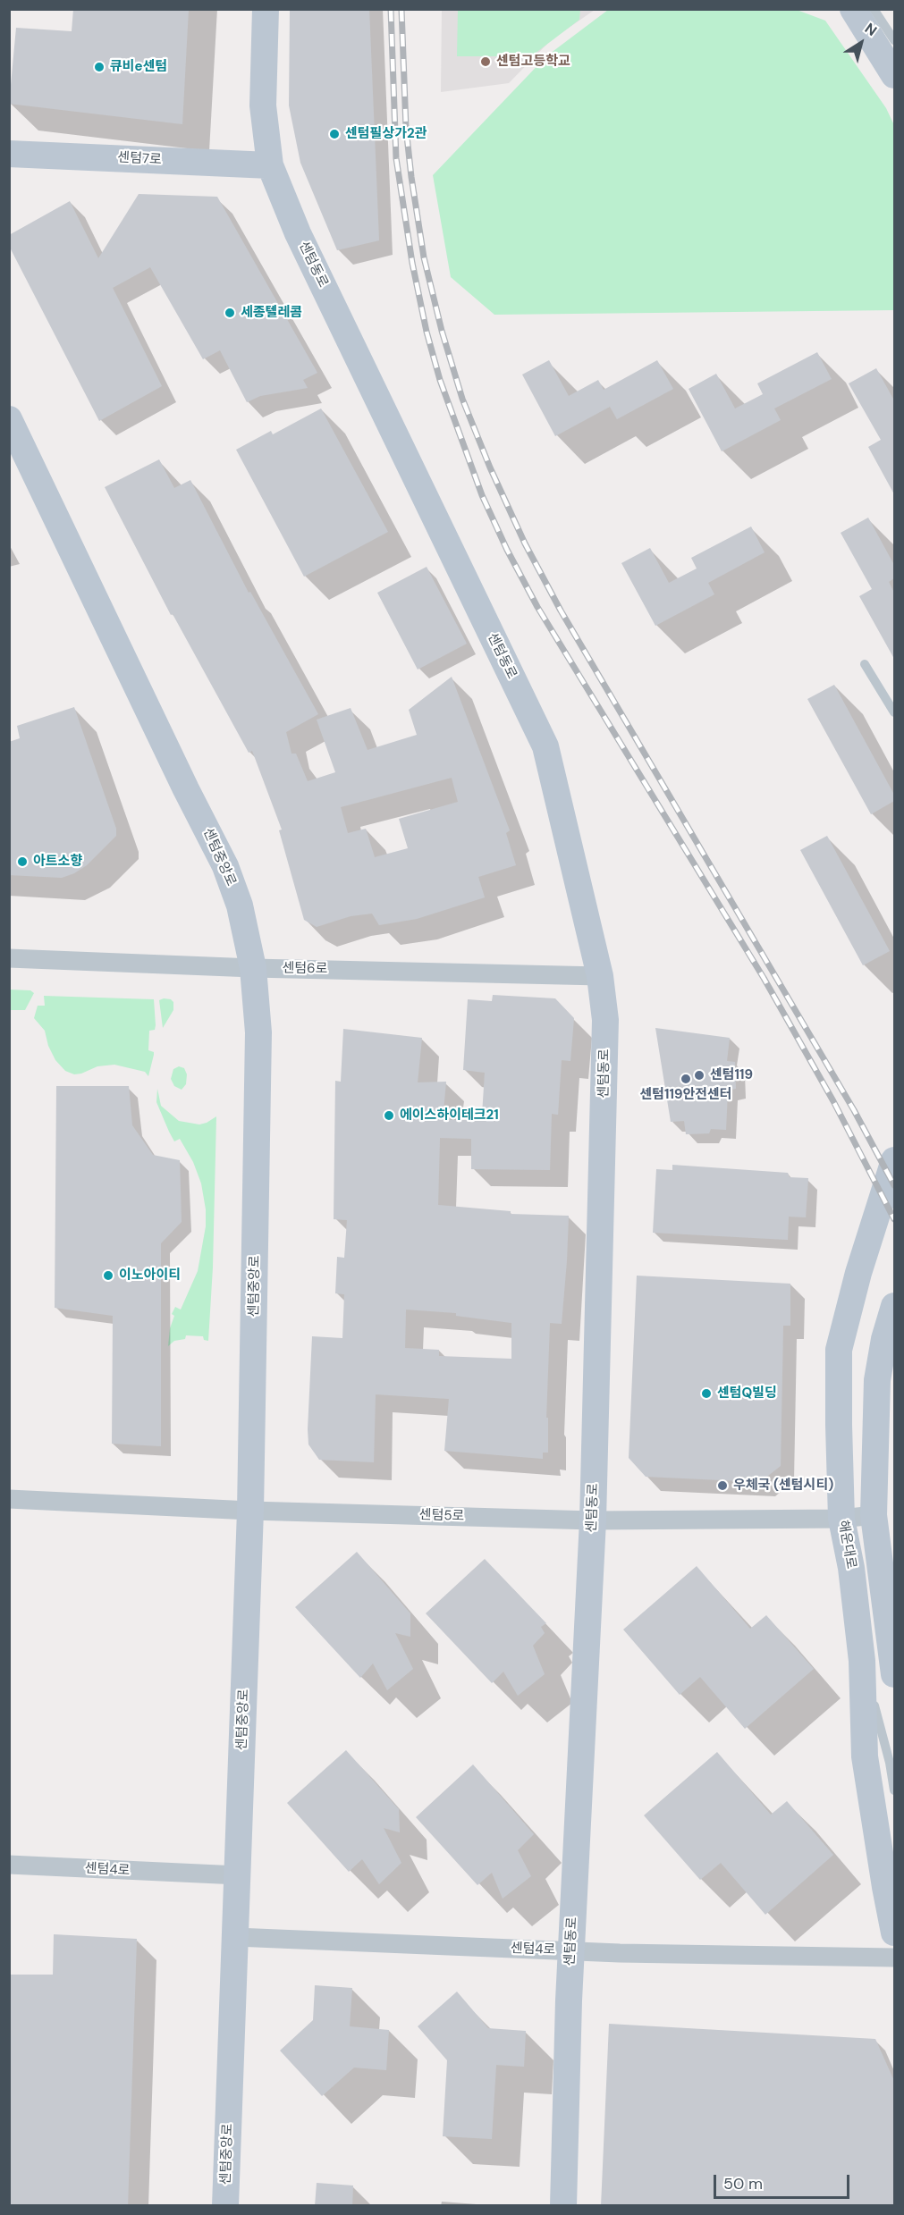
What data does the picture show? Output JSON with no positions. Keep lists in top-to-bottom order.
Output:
{
  "streets": {
    "main road": [
      "센텀7로",
      "센텀동로",
      "센텀중앙로",
      "해운대로"
    ],
    "street": ["센텀6로", "센텀5로", "센텀4로"]
  },
  "crossings": [
    ["센텀7로", "센텀동로"],
    ["센텀동로", "센텀6로"],
    ["센텀동로", "센텀5로"],
    ["센텀동로", "센텀4로"],
    ["센텀중앙로", "센텀6로"],
    ["센텀중앙로", "센텀5로"],
    ["센텀중앙로", "센텀4로"],
    ["센텀5로", "해운대로"]
  ],
  "places": [
    "센텀고등학교",
    "큐비e센텀",
    "센텀필상가2관",
    "세종텔레콤",
    "아트소향",
    "센텀119",
    "센텀119안전센터",
    "에이스하이테크21",
    "이노아이티",
    "센텀Q빌딩",
    "우체국 (센텀시티)"
  ],
  "scale_bar": "50 m",
  "north": "top right"
}
